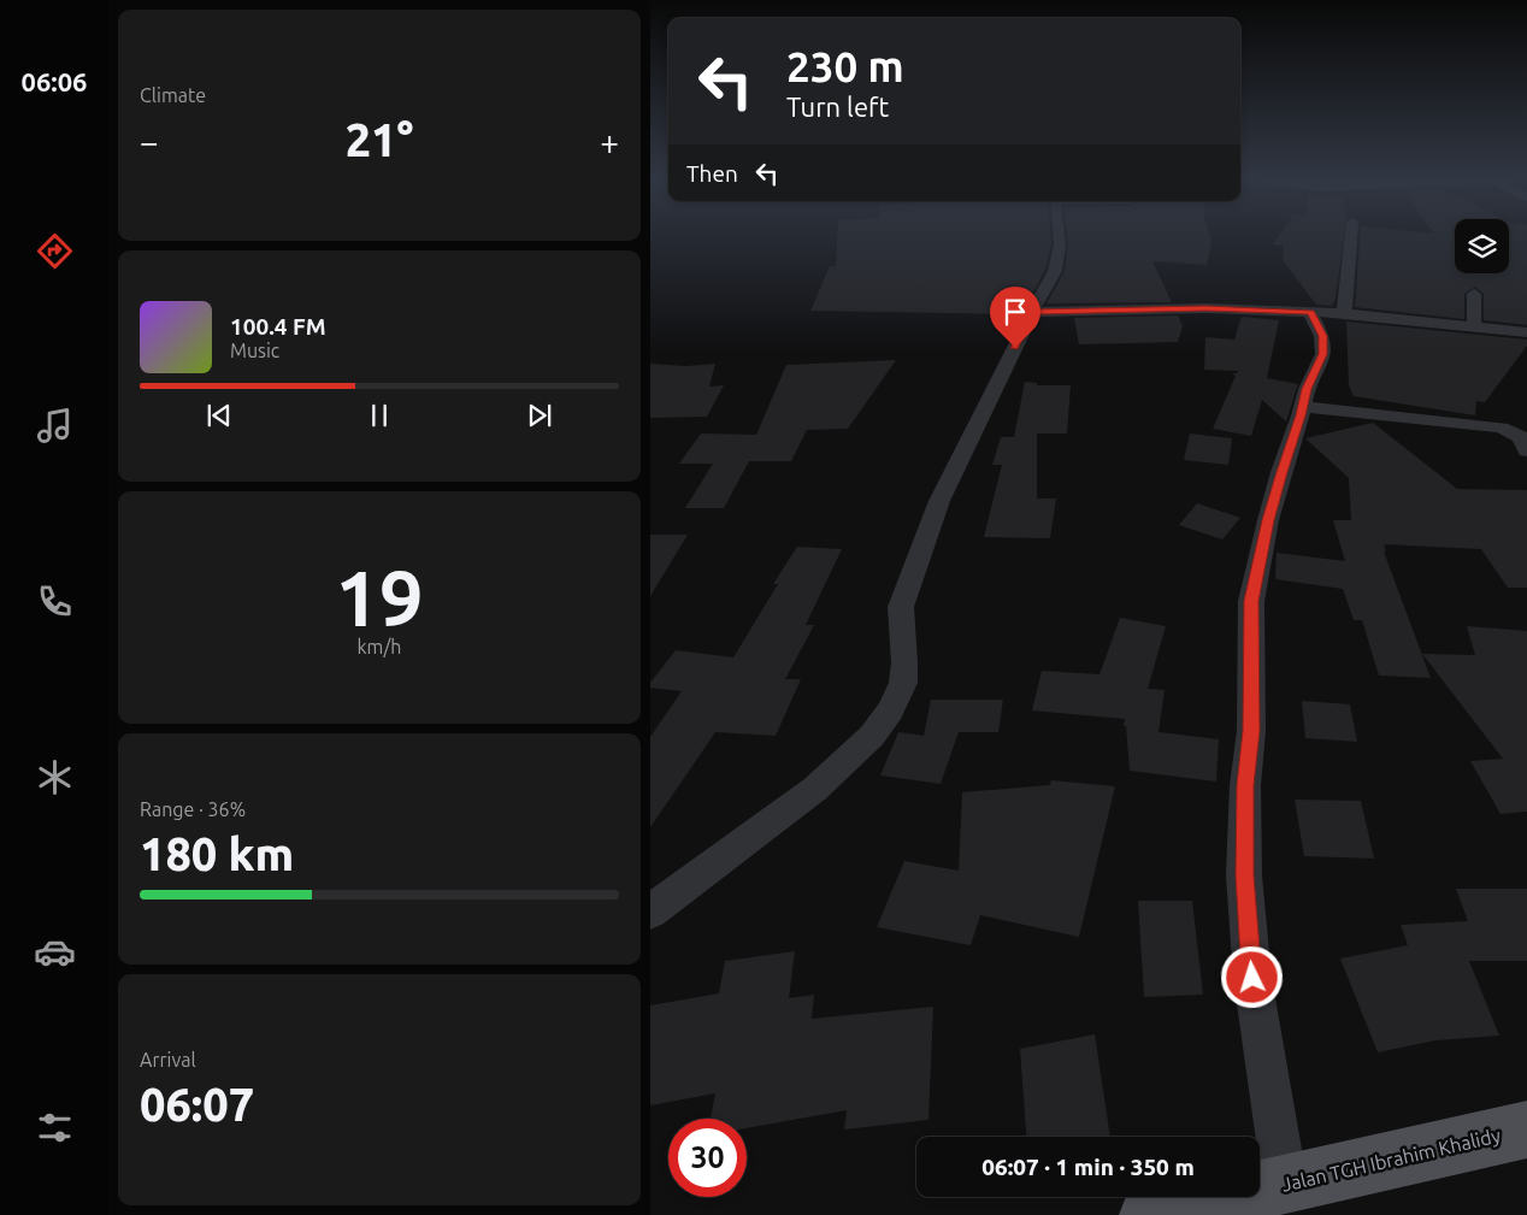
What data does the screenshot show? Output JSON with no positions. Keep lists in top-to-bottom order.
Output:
{
  "streets": {
    "main road": ["Jalan TGH Ibrahim Khalidy"]
  },
  "page": {
    "tabs": "06:06",
    "tile": [
      "Climate",
      ["19", "km/h"],
      ["Range · 36%", "180 km"],
      ["Arrival", "06:07"]
    ],
    "turn": ["230 m", "Turn left"],
    "heat": ["−", "21°", "+"],
    "then": "Then",
    "song": ["100.4 FM", "Music"],
    "limit": "30",
    "trip": "06:07 · 1 min · 350 m"
  }
}
